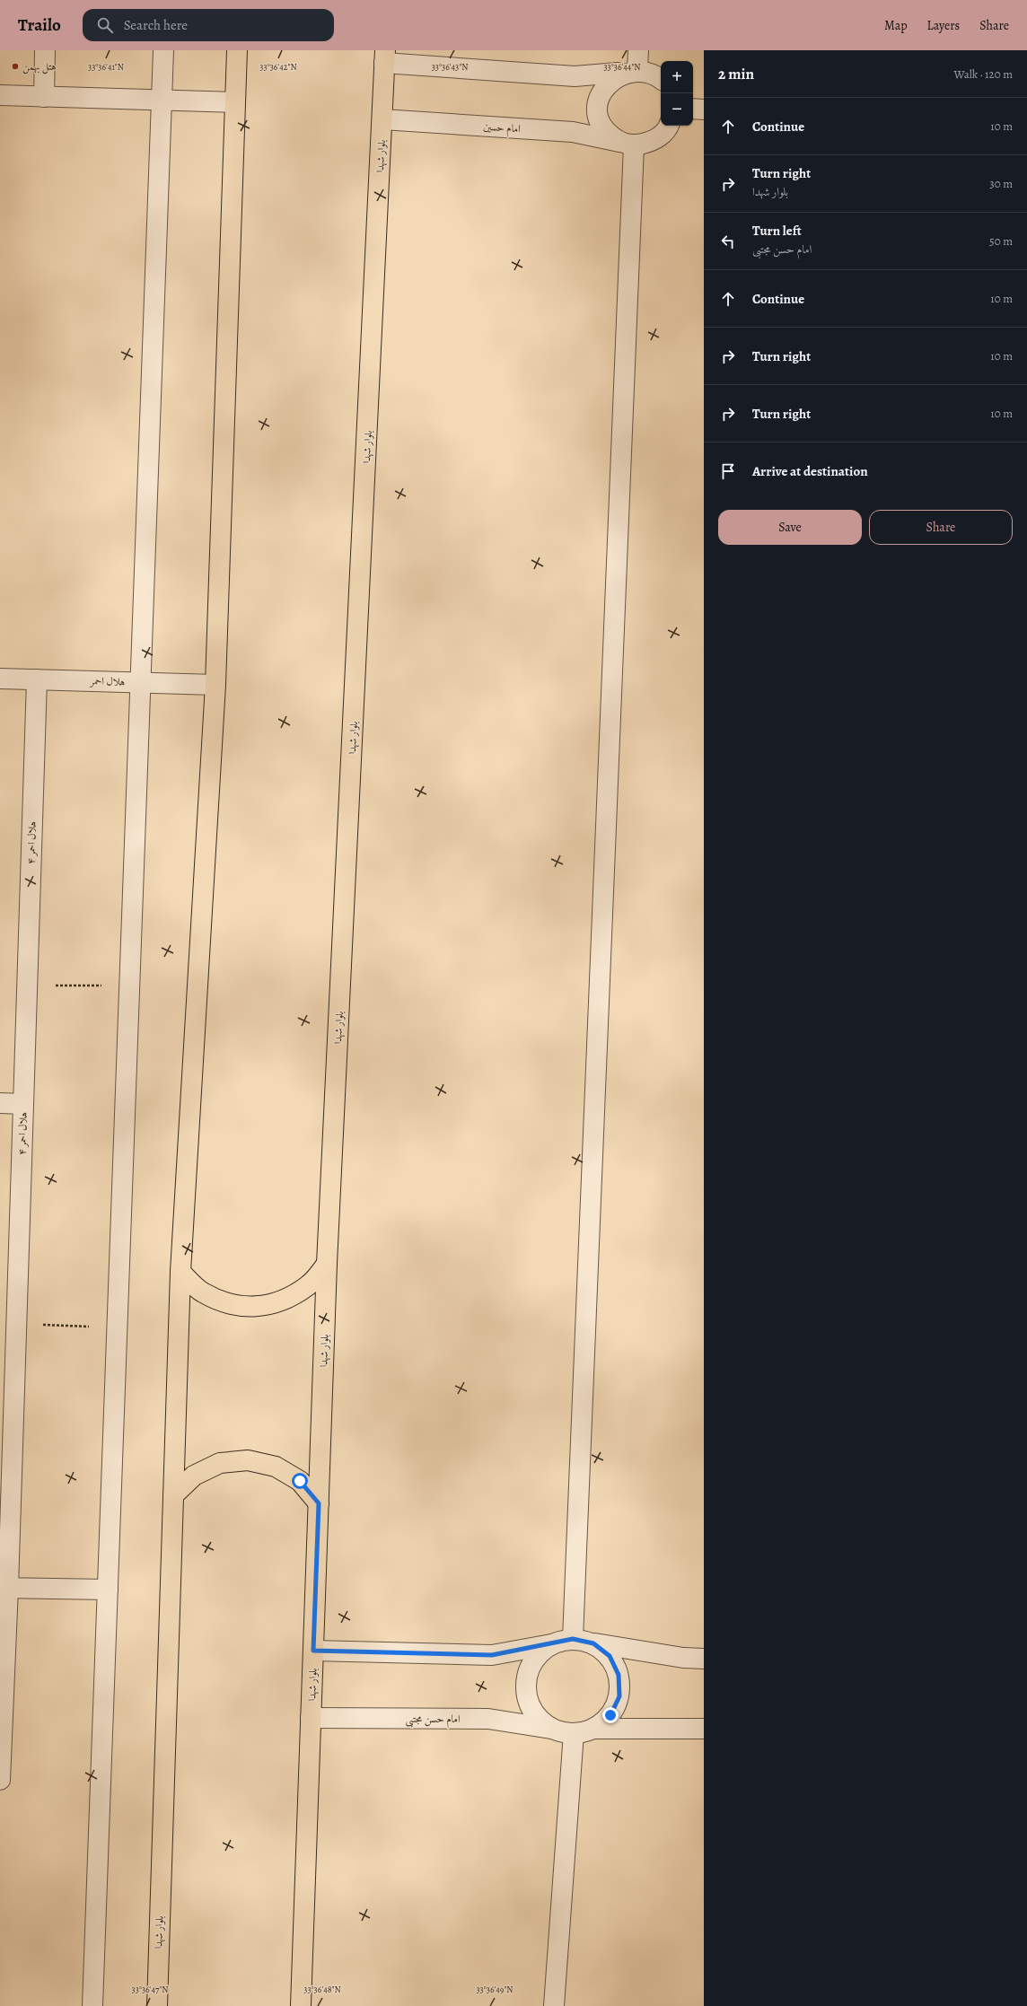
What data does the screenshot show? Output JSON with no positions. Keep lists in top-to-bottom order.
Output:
{
  "streets": {
    "main road": ["بلوار شهدا"],
    "street": [
      "امام حسین",
      "هلال احمر",
      "هلال احمر ۴",
      "امام حسن مجتبی"
    ]
  },
  "crossings": [
    ["امام حسین", "بلوار شهدا"],
    ["بلوار شهدا", "هلال احمر"],
    ["بلوار شهدا", "امام حسن مجتبی"],
    ["هلال احمر", "هلال احمر ۴"]
  ],
  "places": ["هتل بهمن"],
  "page": {
    "header": "Trailo",
    "search": "Search here",
    "nav": ["Map", "Layers", "Share"],
    "heading": ["2 min", "Walk · 120 m"],
    "map_buttons": ["+", "−"],
    "list": [
      ["Continue", "10 m"],
      ["Turn right", "بلوار شهدا", "30 m"],
      ["Turn left", "امام حسن مجتبی", "50 m"],
      ["Continue", "10 m"],
      ["Turn right", "10 m"],
      ["Turn right", "10 m"],
      "Arrive at destination"
    ],
    "buttons": ["Save", "Share"]
  },
  "coordinates": [
    "33°36'41\"N",
    "33°36'42\"N",
    "33°36'43\"N",
    "33°36'44\"N",
    "33°36'47\"N",
    "33°36'48\"N",
    "33°36'49\"N"
  ]
}
